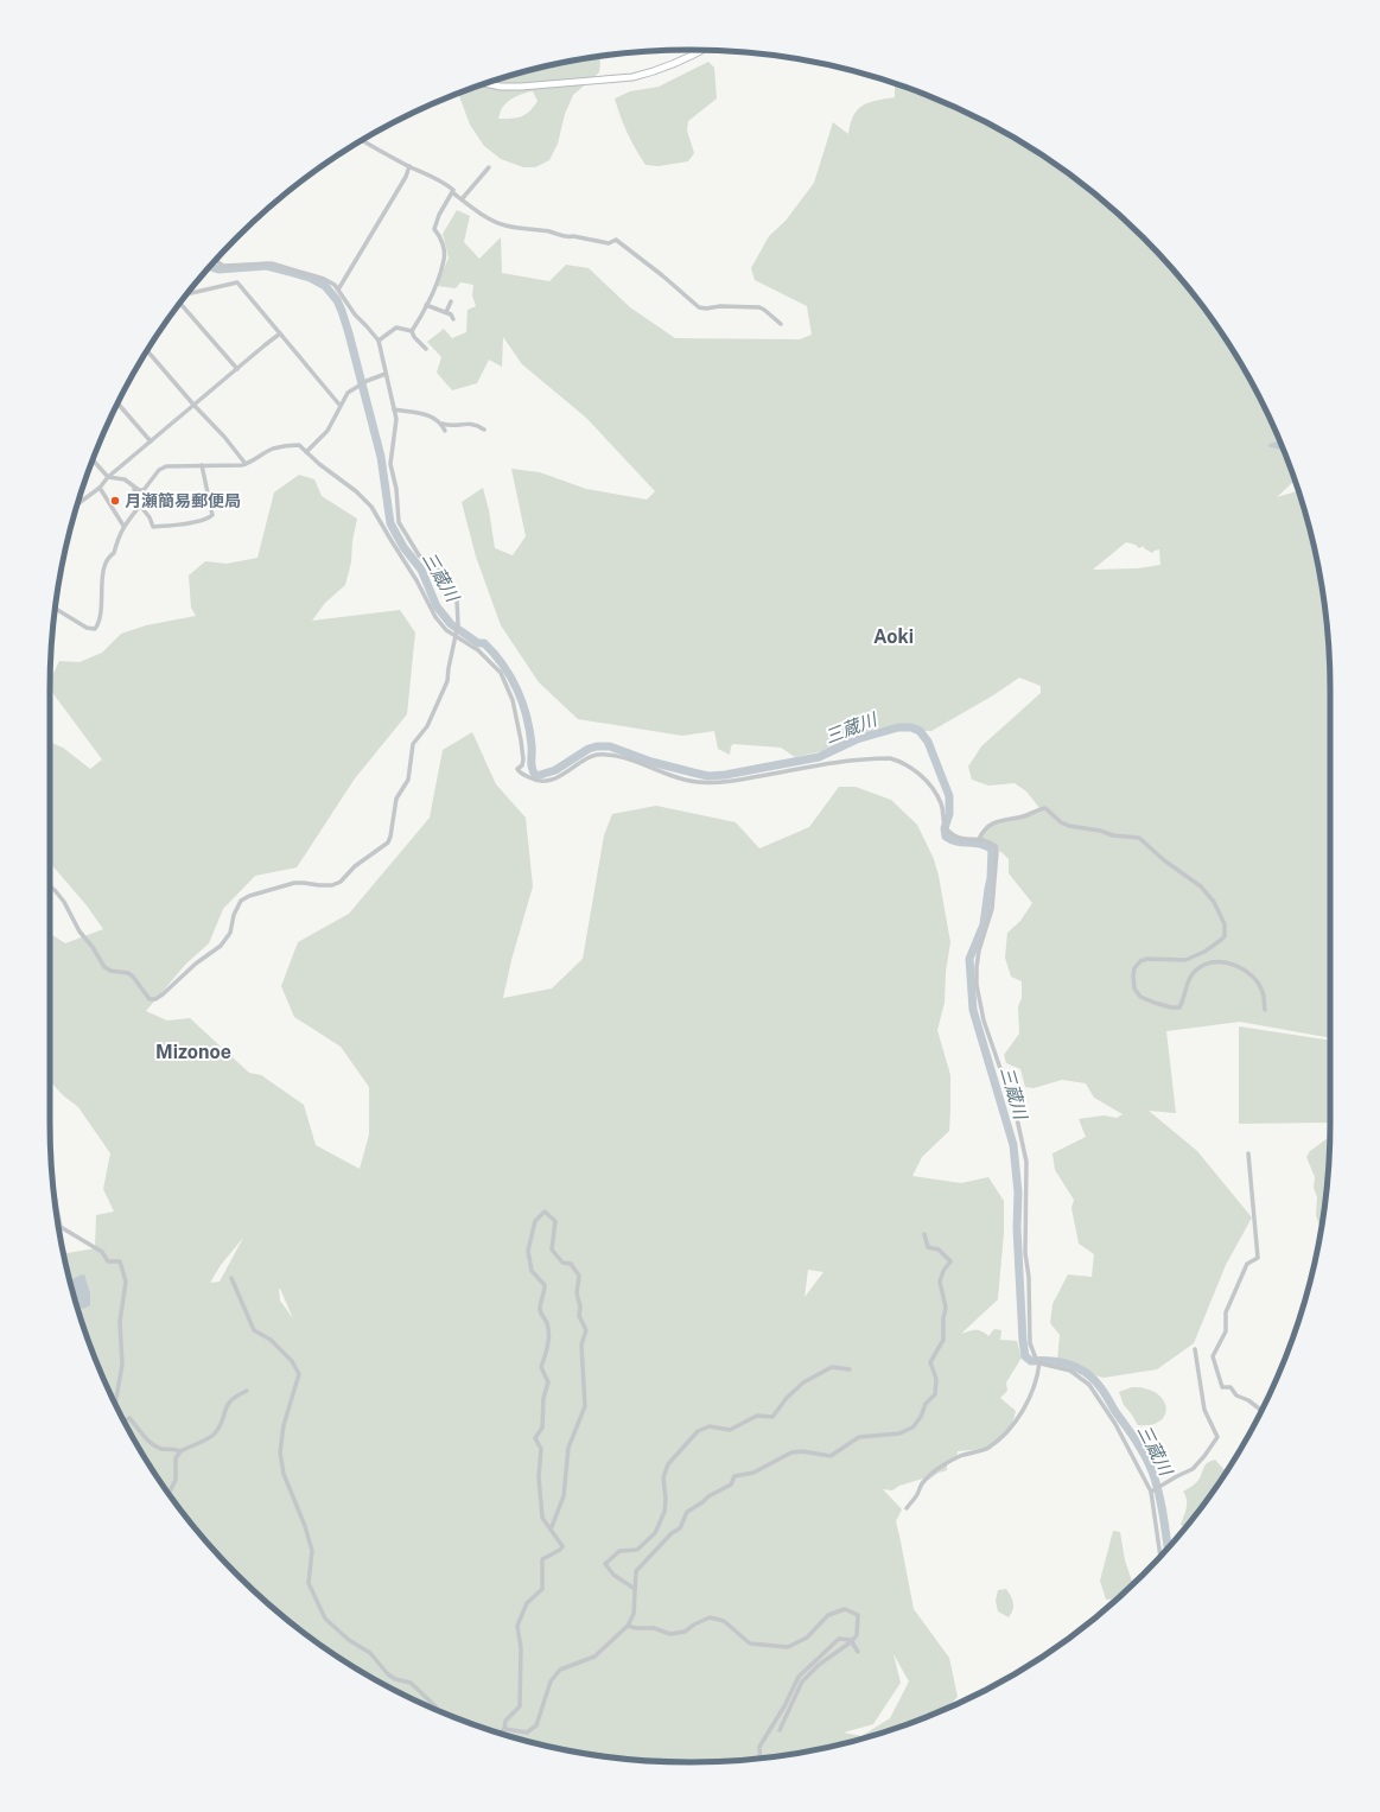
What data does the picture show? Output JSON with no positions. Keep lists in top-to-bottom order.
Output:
{
  "districts": ["Aoki", "Mizonoe"],
  "water": ["三蔵川"],
  "places": ["月瀬簡易郵便局"]
}
